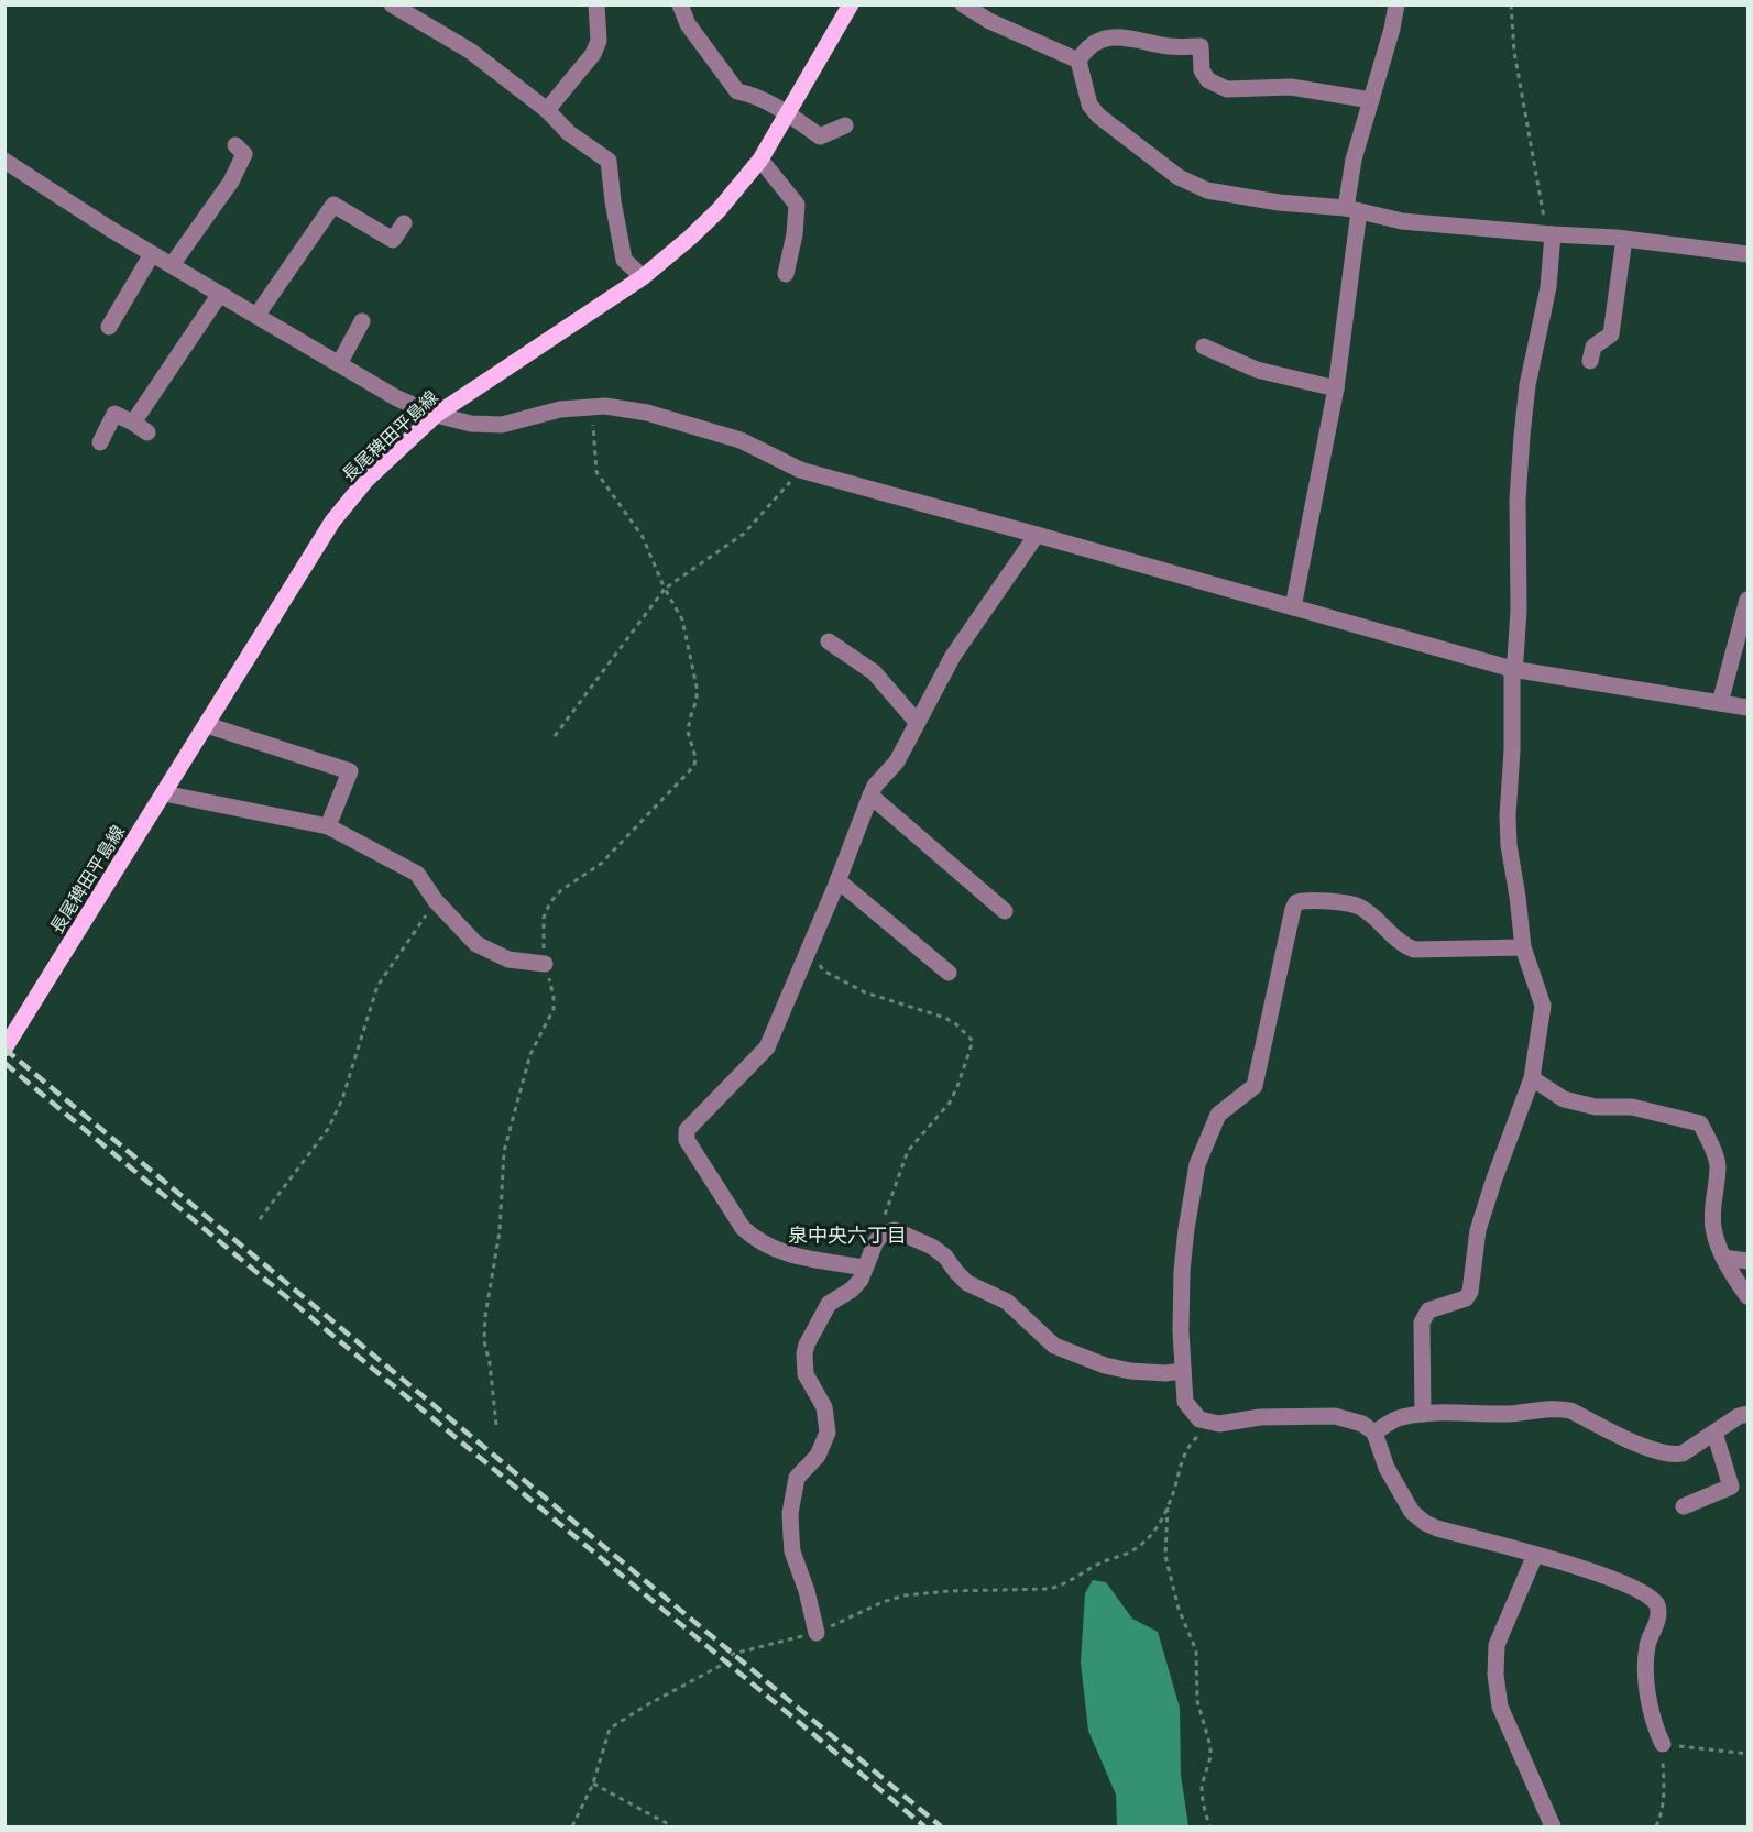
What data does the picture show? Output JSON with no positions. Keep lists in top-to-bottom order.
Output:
{
  "streets": {
    "main road": ["長尾稗田平島線"]
  },
  "districts": ["泉中央六丁目"]
}
